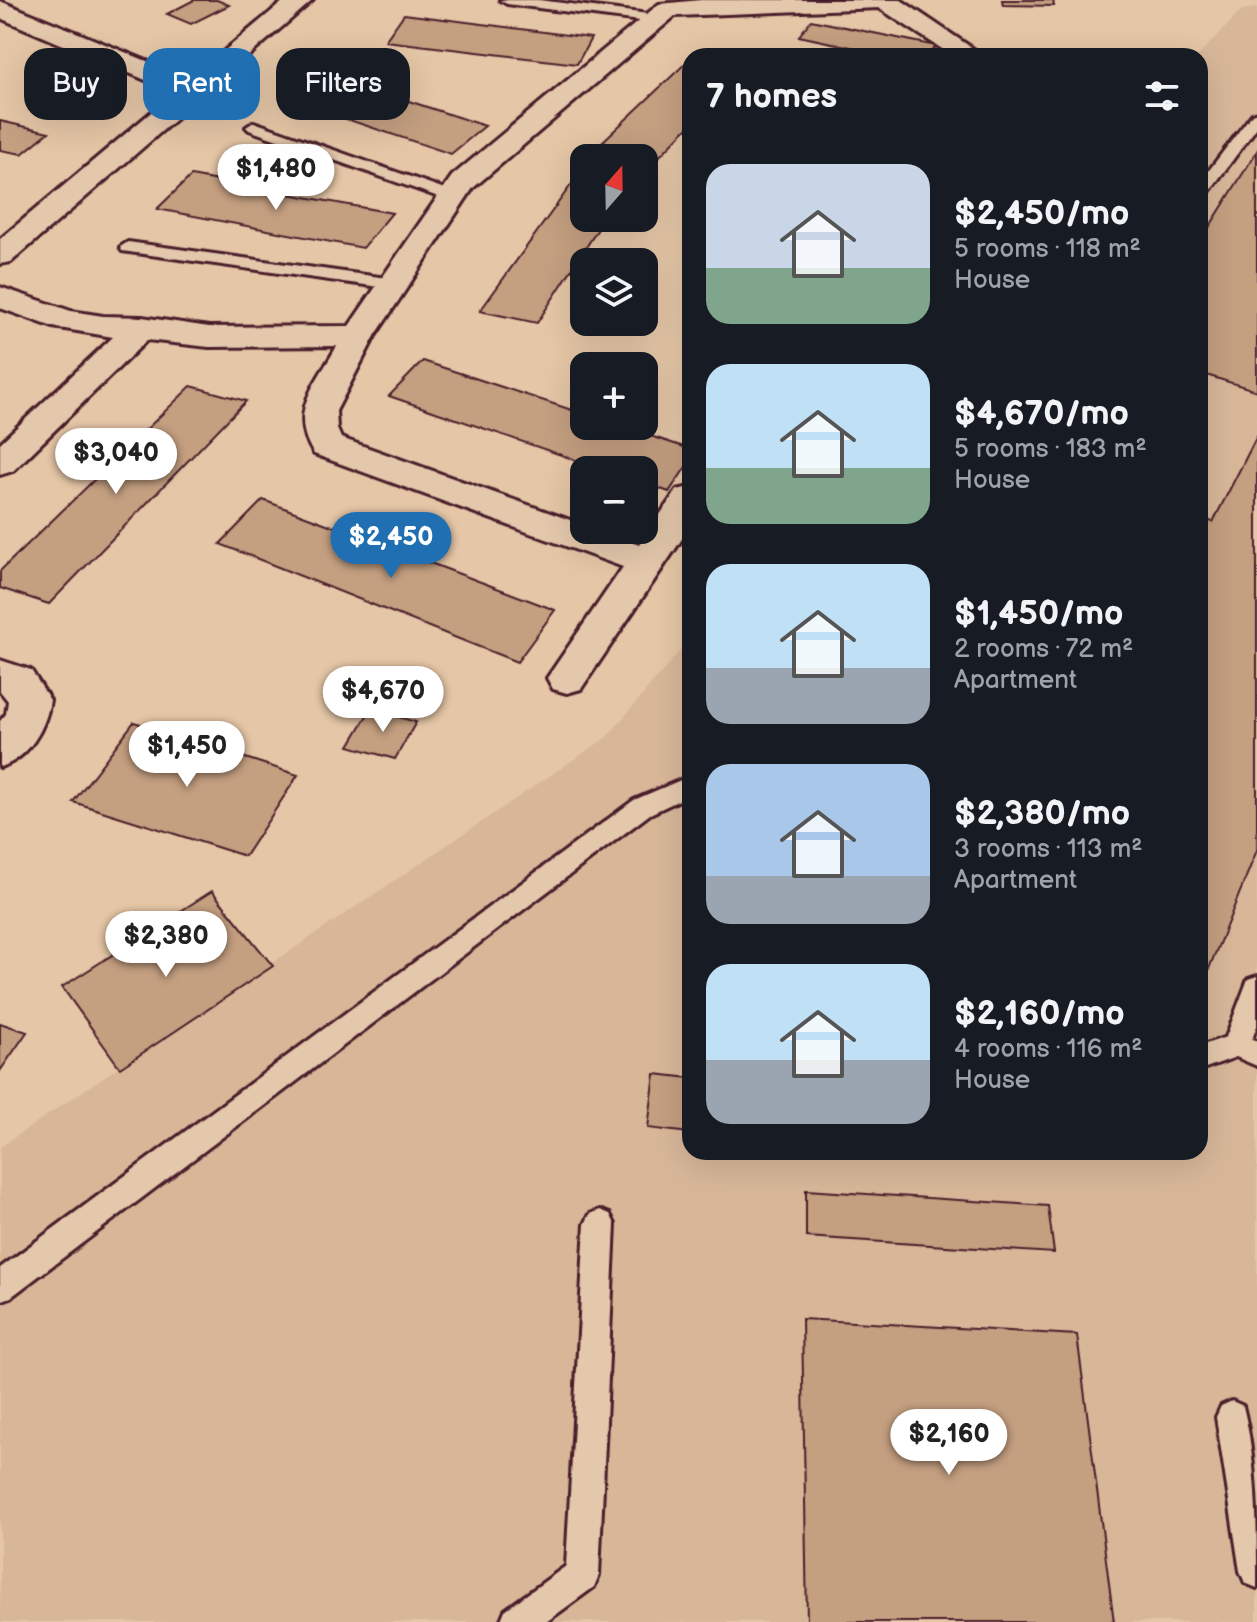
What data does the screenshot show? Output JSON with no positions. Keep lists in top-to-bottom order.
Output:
{
  "north": "top",
  "page": {
    "chip": ["Buy", "Rent", "Filters"],
    "heading": "7 homes",
    "map_buttons": ["+", "−"],
    "price": [
      "$1,480",
      "$3,040",
      "$2,450",
      "$4,670",
      "$1,450",
      "$2,380",
      "$2,160"
    ],
    "list": [
      {
        "name": "$2,450/mo",
        "note": "5 rooms · 118 m² · House"
      },
      {
        "name": "$4,670/mo",
        "note": "5 rooms · 183 m² · House"
      },
      {
        "name": "$1,450/mo",
        "note": "2 rooms · 72 m² · Apartment"
      },
      {
        "name": "$2,380/mo",
        "note": "3 rooms · 113 m² · Apartment"
      },
      {
        "name": "$2,160/mo",
        "note": "4 rooms · 116 m² · House"
      }
    ]
  }
}
